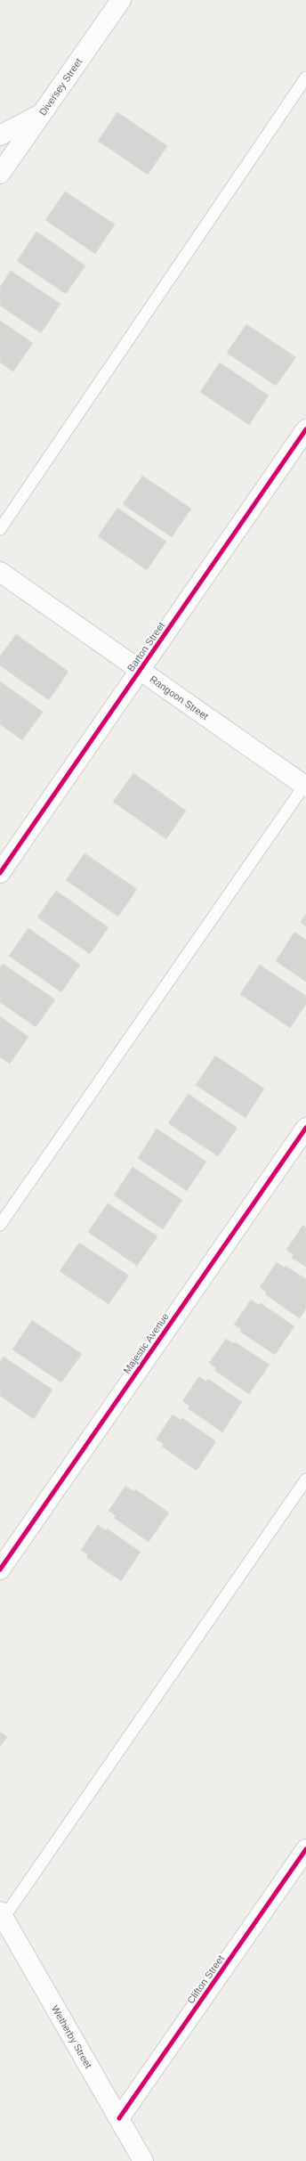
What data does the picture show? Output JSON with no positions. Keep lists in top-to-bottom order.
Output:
{
  "streets": {
    "street": [
      "Diversey Street",
      "Barton Street",
      "Rangoon Street",
      "Majestic Avenue",
      "Clifton Street",
      "Wetherby Street"
    ]
  },
  "crossings": [
    ["Barton Street", "Rangoon Street"],
    ["Clifton Street", "Wetherby Street"]
  ]
}
